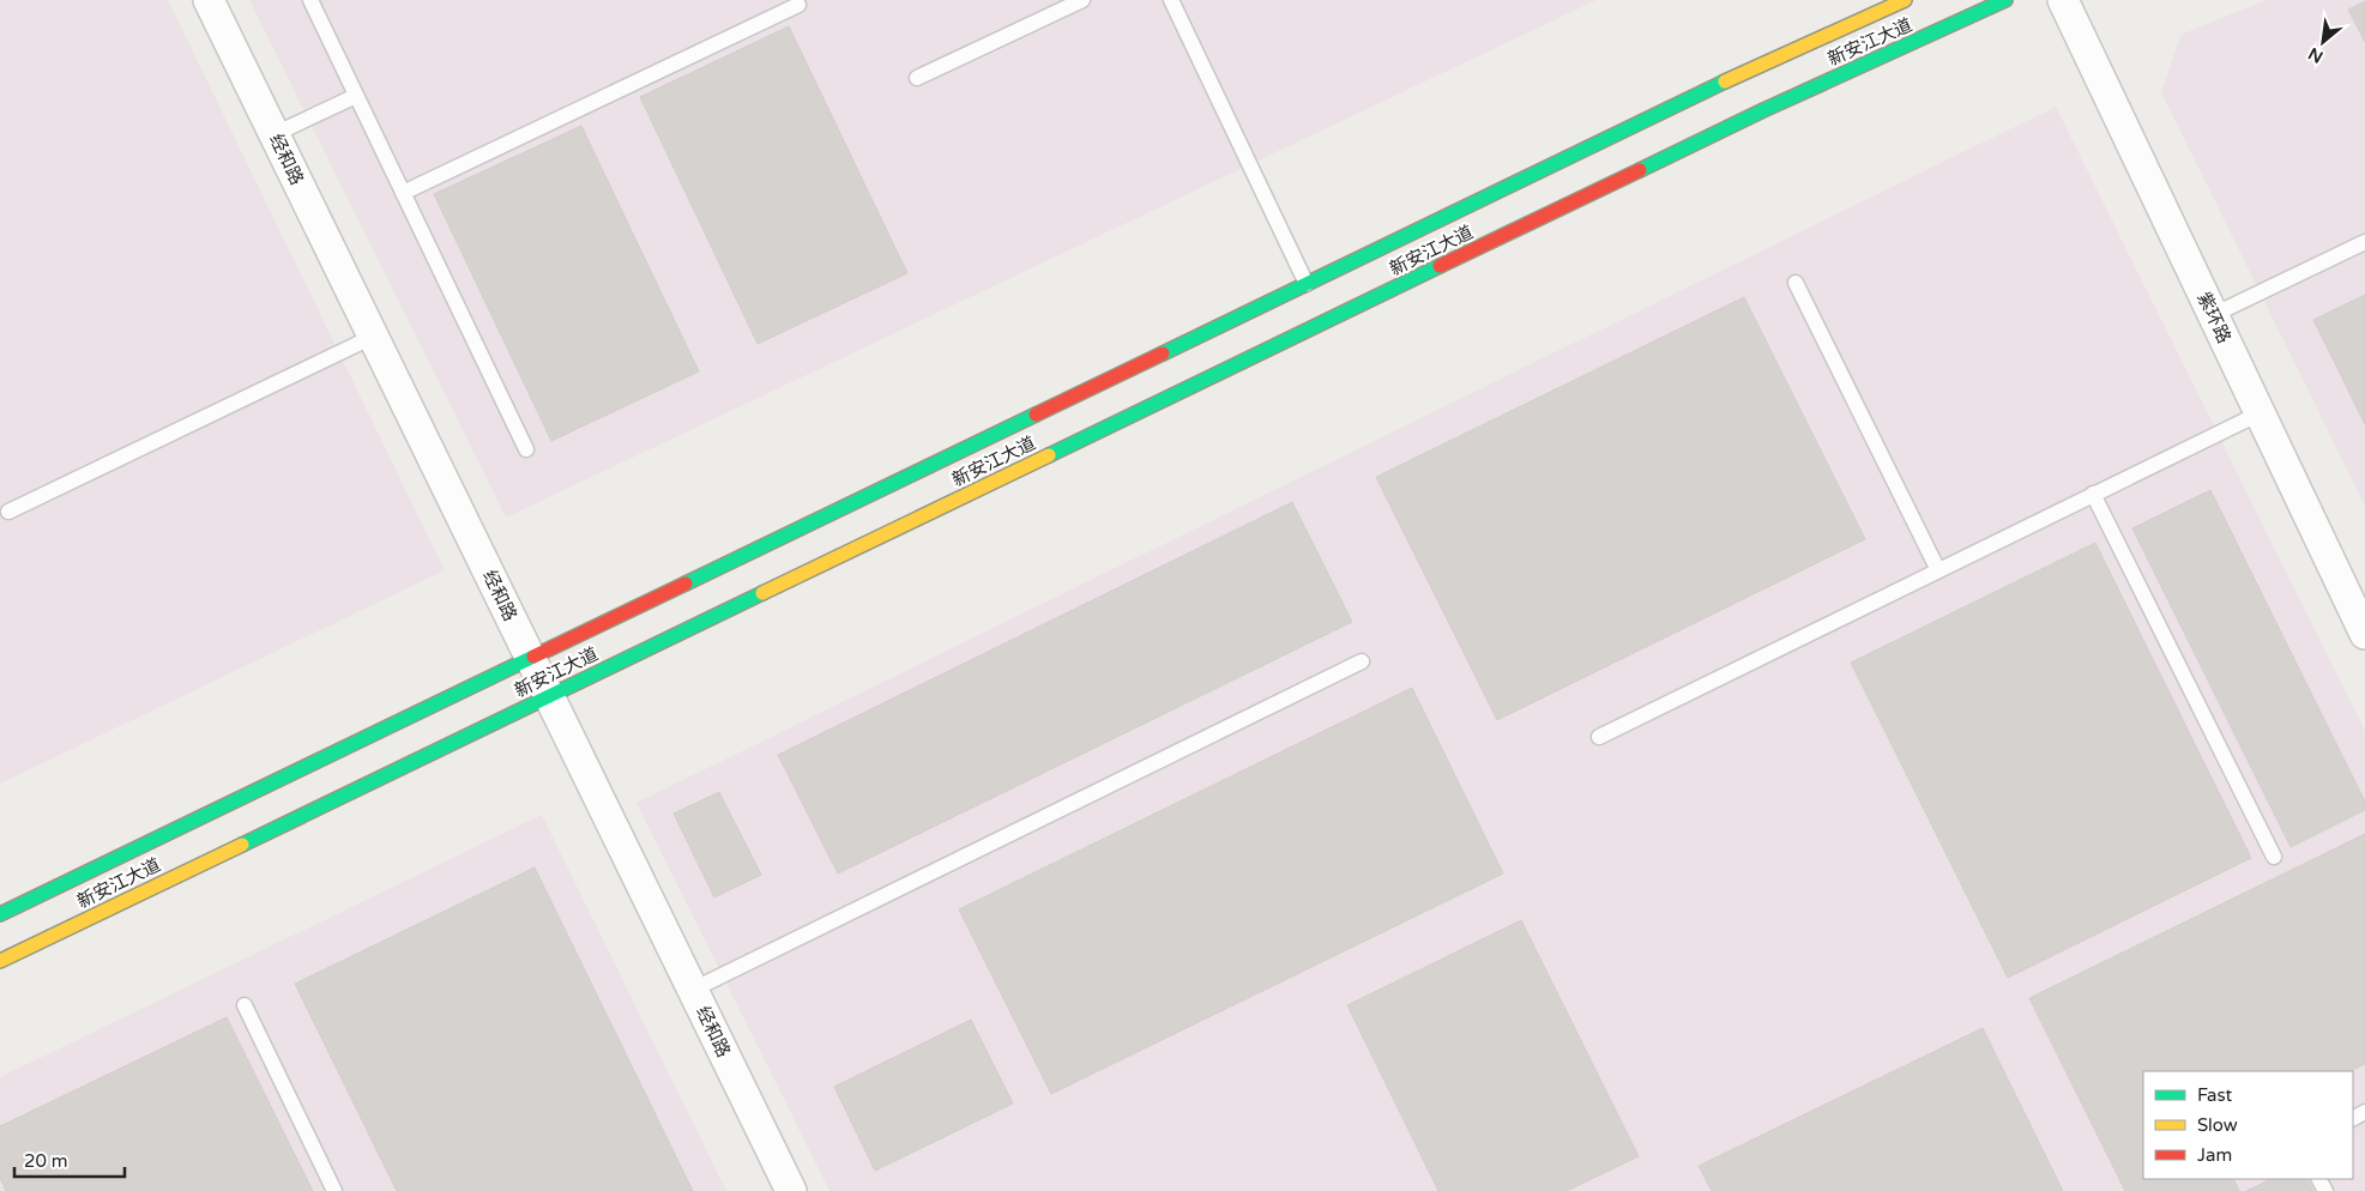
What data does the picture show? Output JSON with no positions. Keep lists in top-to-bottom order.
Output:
{
  "streets": {
    "main road": ["新安江大道"],
    "street": ["经和路", "紫环路"]
  },
  "crossings": [
    ["新安江大道", "经和路"]
  ],
  "legend": ["Fast", "Slow", "Jam"],
  "scale_bar": "20 m",
  "north": "bottom left"
}
